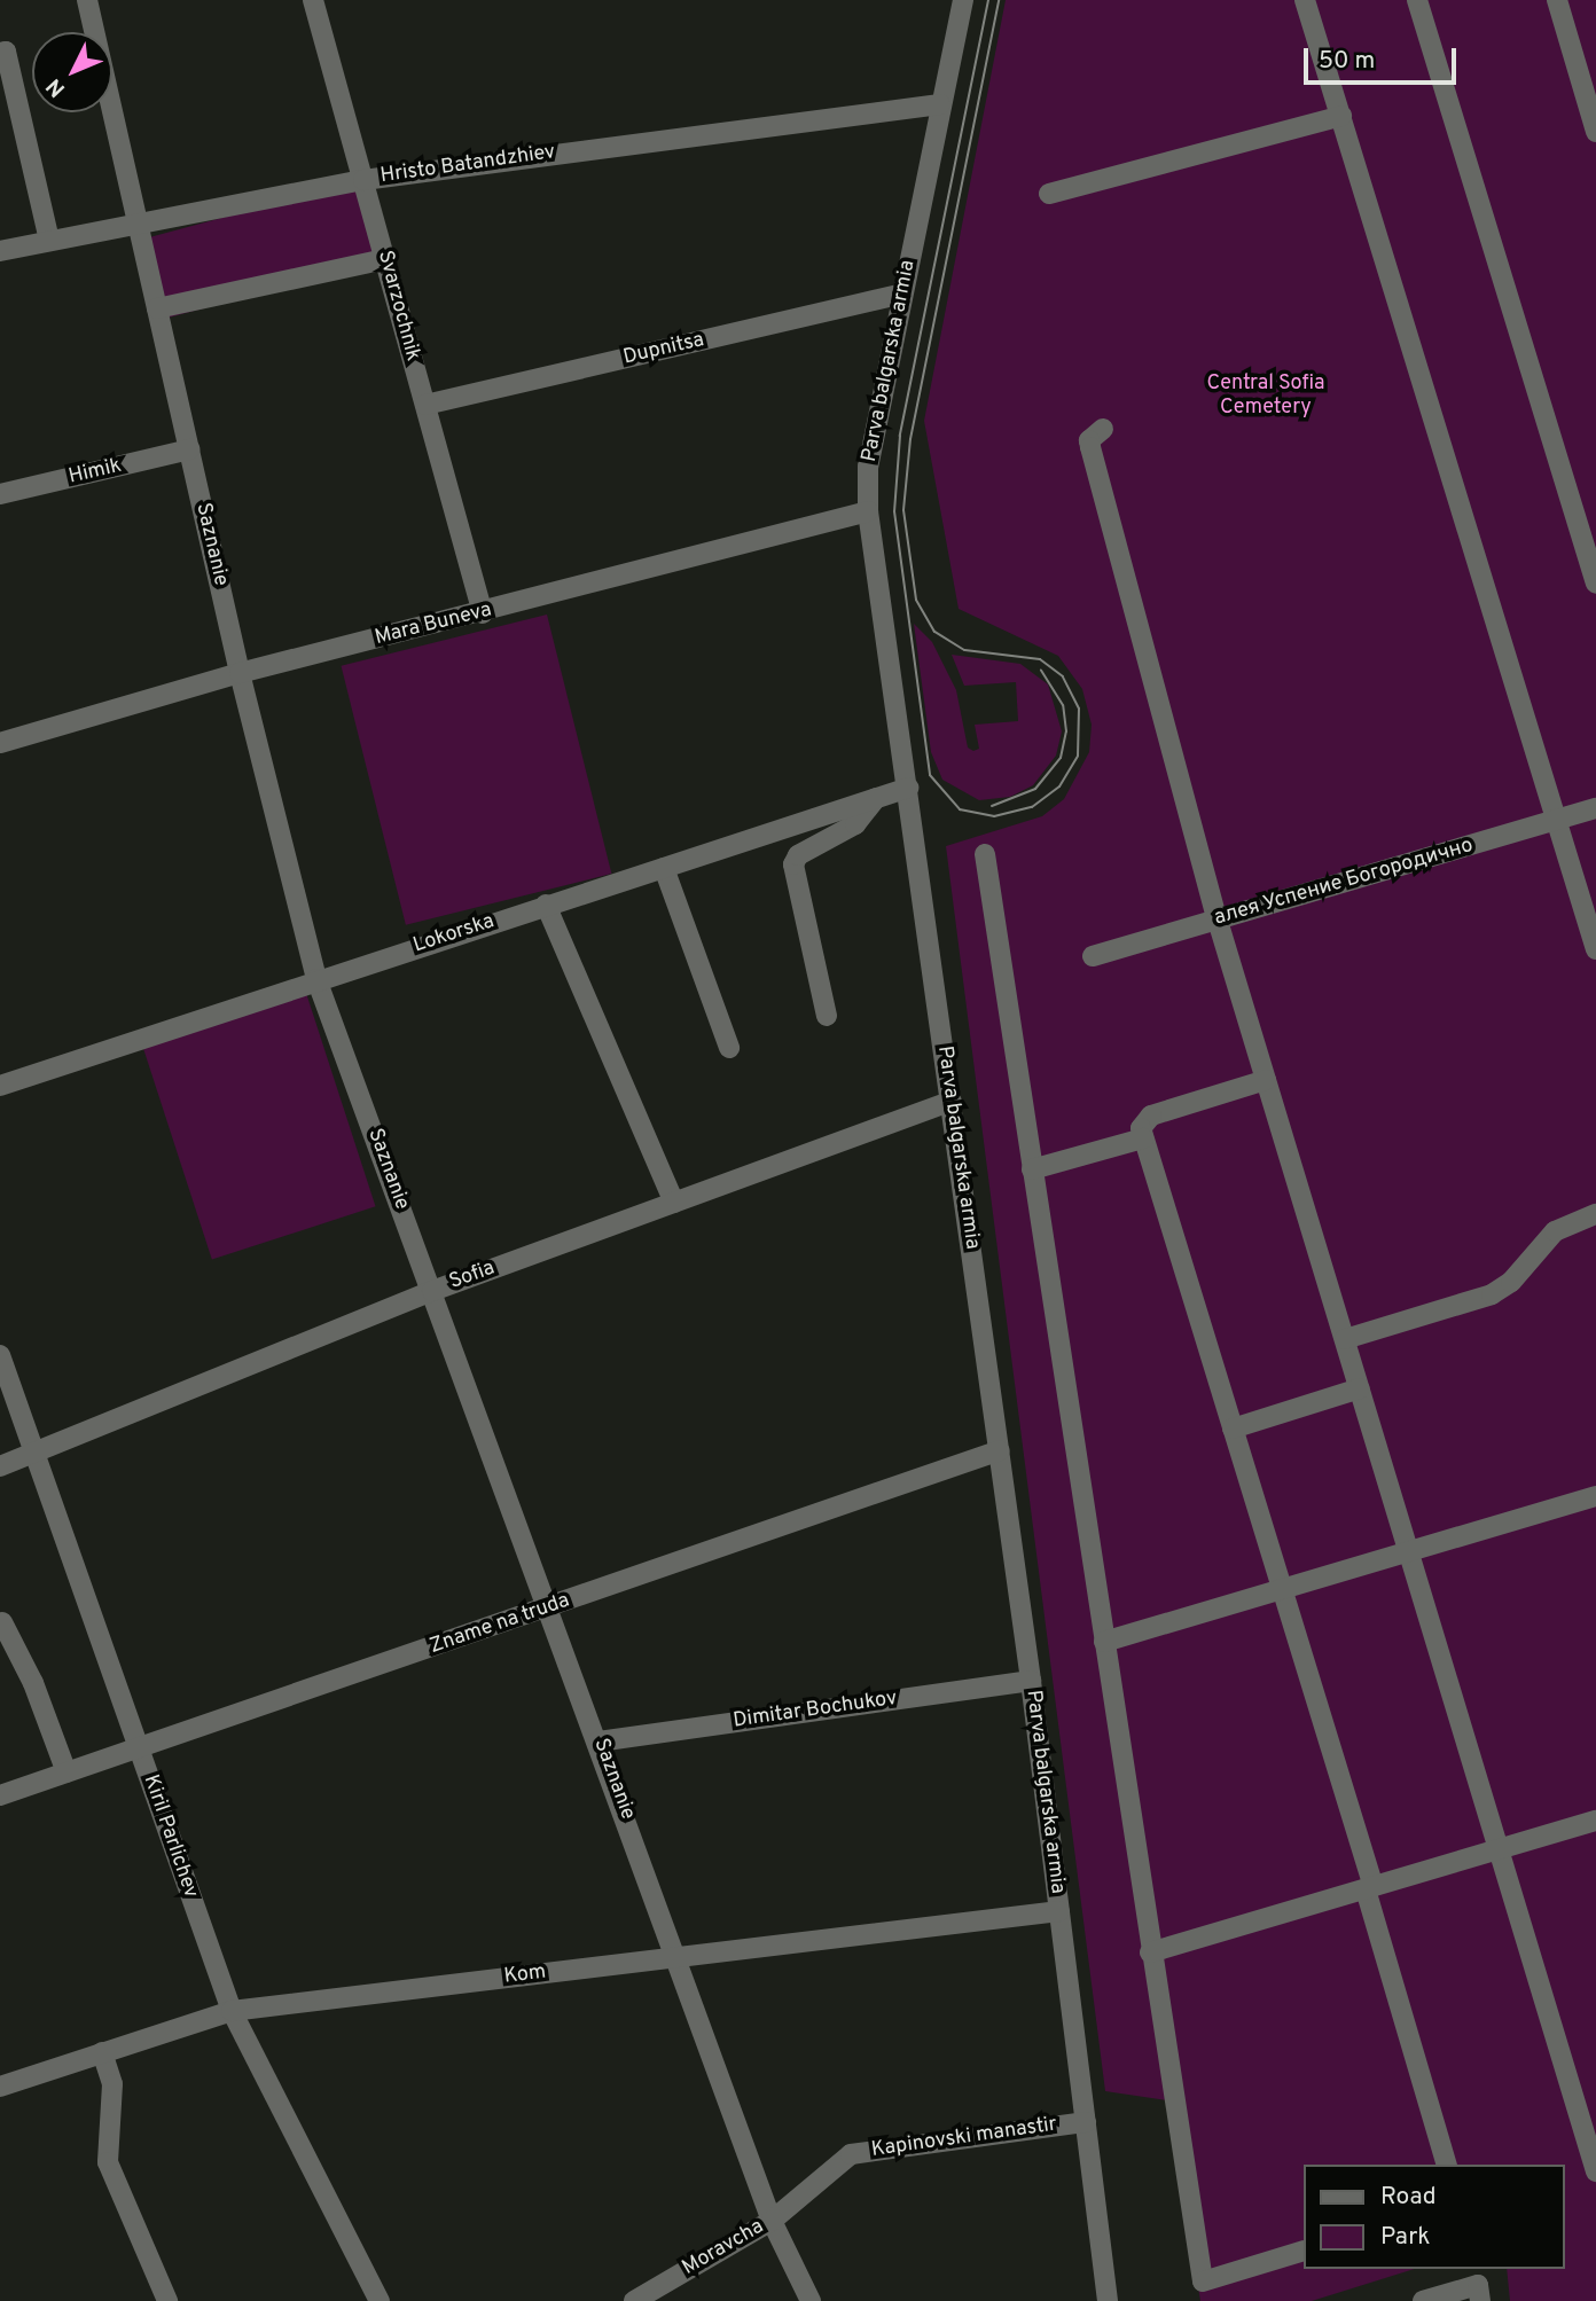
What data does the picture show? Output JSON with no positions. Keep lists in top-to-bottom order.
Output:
{
  "streets": {
    "street": [
      "Hristo Batandzhiev",
      "Svarzochnik",
      "Dupnitsa",
      "Parva balgarska armia",
      "Himik",
      "Saznanie",
      "Mara Buneva",
      "алея Успение Богородично",
      "Lokorska",
      "Sofia",
      "Zname na truda",
      "Dimitar Bochukov",
      "Kiril Parlichev",
      "Kom",
      "Kapinovski manastir",
      "Moravcha"
    ]
  },
  "crossings": [
    ["Hristo Batandzhiev", "Svarzochnik"],
    ["Hristo Batandzhiev", "Parva balgarska armia"],
    ["Hristo Batandzhiev", "Saznanie"],
    ["Svarzochnik", "Dupnitsa"],
    ["Svarzochnik", "Mara Buneva"],
    ["Dupnitsa", "Parva balgarska armia"],
    ["Parva balgarska armia", "Mara Buneva"],
    ["Parva balgarska armia", "Lokorska"],
    ["Parva balgarska armia", "Sofia"],
    ["Parva balgarska armia", "Zname na truda"],
    ["Parva balgarska armia", "Dimitar Bochukov"],
    ["Parva balgarska armia", "Kom"],
    ["Parva balgarska armia", "Kapinovski manastir"],
    ["Himik", "Saznanie"],
    ["Saznanie", "Mara Buneva"],
    ["Saznanie", "Lokorska"],
    ["Saznanie", "Sofia"],
    ["Saznanie", "Zname na truda"],
    ["Saznanie", "Dimitar Bochukov"],
    ["Saznanie", "Kom"],
    ["Saznanie", "Kapinovski manastir"],
    ["Saznanie", "Moravcha"],
    ["Sofia", "Kiril Parlichev"],
    ["Zname na truda", "Kiril Parlichev"],
    ["Kiril Parlichev", "Kom"],
    ["Kapinovski manastir", "Moravcha"]
  ],
  "parks": ["Central Sofia Cemetery"],
  "legend": ["Road", "Park"],
  "scale_bar": "50 m",
  "north": "bottom left"
}
